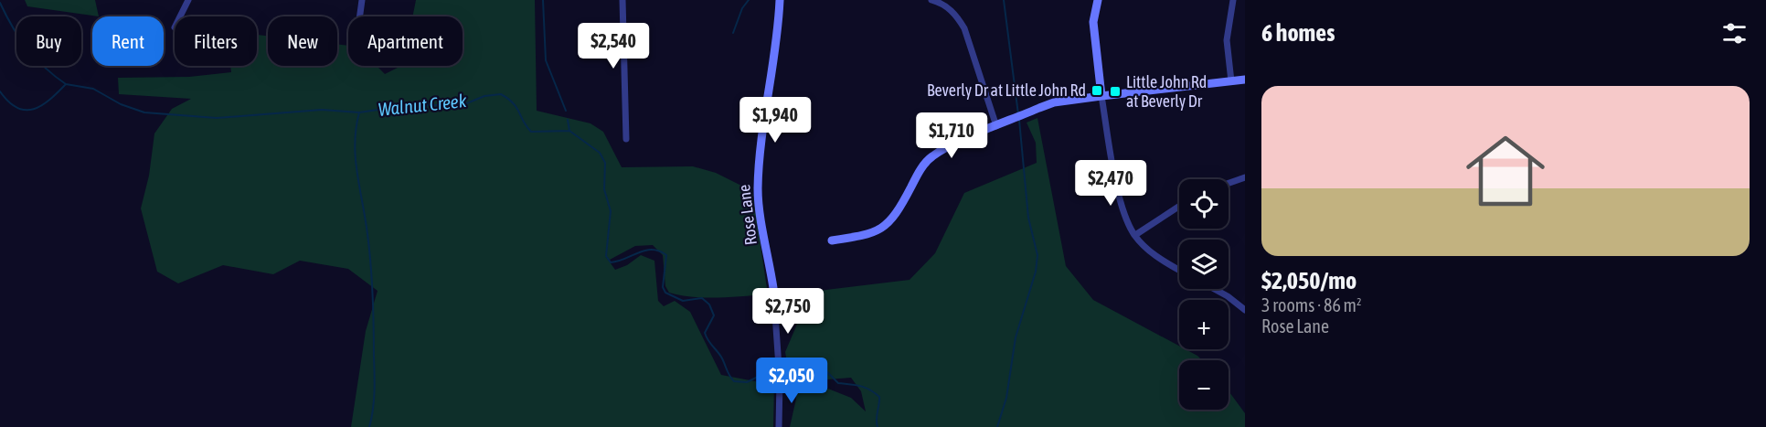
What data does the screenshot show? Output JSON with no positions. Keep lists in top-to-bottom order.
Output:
{
  "streets": {
    "street": ["Rose Lane"]
  },
  "water": ["Walnut Creek"],
  "places": {
    "transit": ["Beverly Dr at Little John Rd", "Little John Rd at Beverly Dr"]
  },
  "page": {
    "heading": "6 homes",
    "chip": [
      "Buy",
      "Rent",
      "Filters",
      "New",
      "Apartment"
    ],
    "price": [
      "$2,540",
      "$1,940",
      "$1,710",
      "$2,470",
      "$2,750",
      "$2,050"
    ],
    "list": [
      {
        "name": "$2,050/mo",
        "note": "3 rooms · 86 m² · Rose Lane"
      }
    ],
    "map_buttons": ["+", "−"]
  }
}
